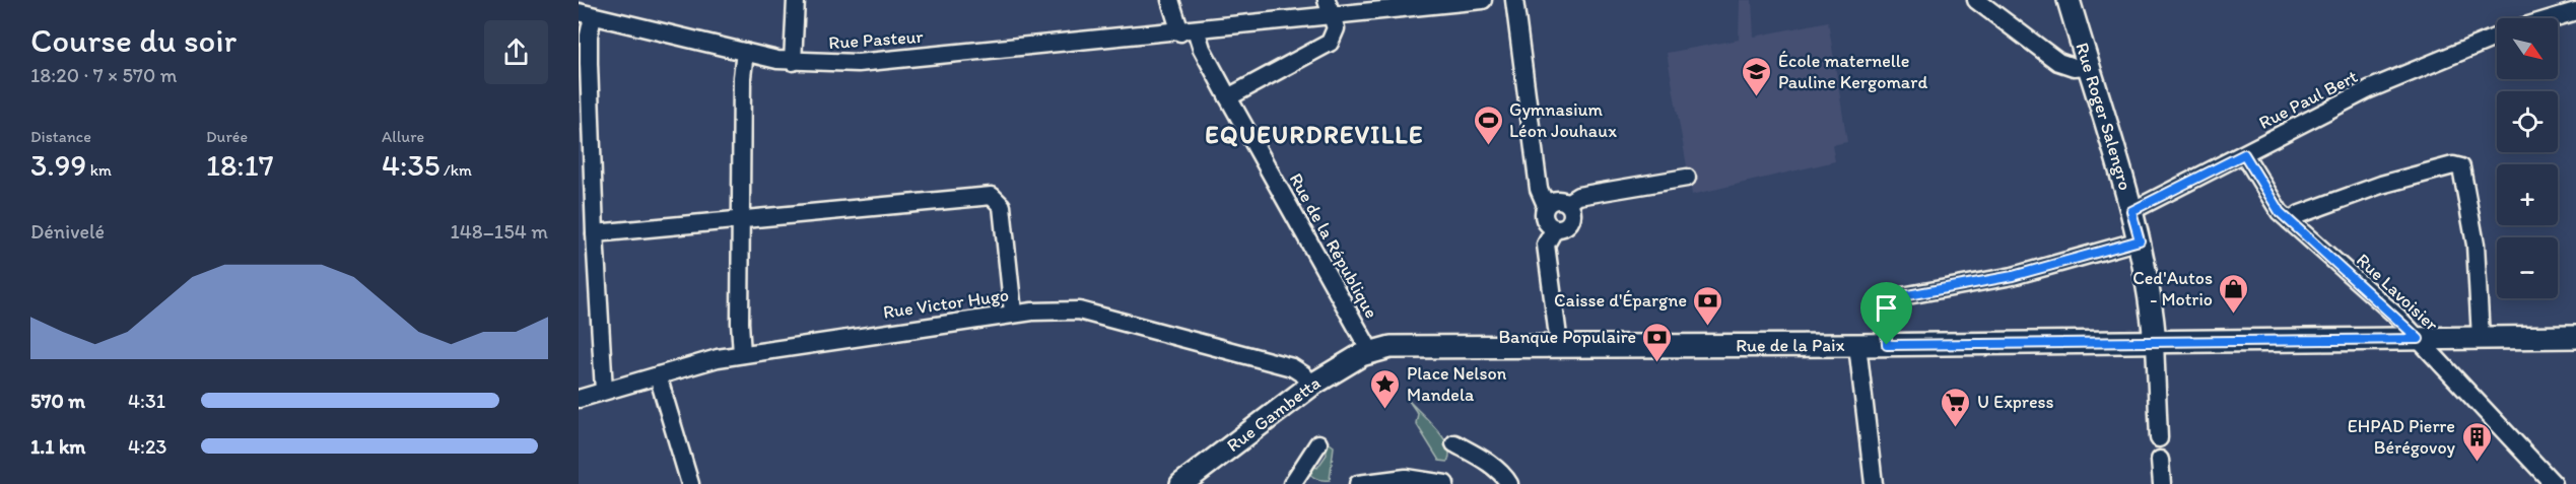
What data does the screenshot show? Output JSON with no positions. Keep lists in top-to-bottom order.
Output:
{
  "streets": {
    "main road": ["Rue Roger Salengro", "Rue de la Paix", "Rue Gambetta"],
    "street": [
      "Rue Pasteur",
      "Rue Paul Bert",
      "Rue de la République",
      "Rue Lavoisier",
      "Rue Victor Hugo"
    ]
  },
  "crossings": [
    ["Rue Pasteur", "Rue de la République"],
    ["Rue Paul Bert", "Rue Roger Salengro"],
    ["Rue Paul Bert", "Rue Lavoisier"],
    ["Rue Roger Salengro", "Rue de la Paix"],
    ["Rue de la République", "Rue de la Paix"],
    ["Rue de la République", "Rue Gambetta"],
    ["Rue Lavoisier", "Rue de la Paix"],
    ["Rue Victor Hugo", "Rue Gambetta"],
    ["Rue de la Paix", "Rue Gambetta"]
  ],
  "districts": ["EQUEURDREVILLE"],
  "places": {
    "school or university": ["École maternelle Pauline Kergomard"],
    "sports": ["Gymnasium Léon Jouhaux"],
    "shop": ["Ced'Autos - Motrio"],
    "bank": ["Caisse d'Épargne", "Banque Populaire"],
    "place": ["Place Nelson Mandela"],
    "supermarket": ["U Express"],
    "building": ["EHPAD Pierre Bérégovoy"]
  },
  "north": "bottom right",
  "page": {
    "heading": ["Course du soir", "18:20 · 7 × 570 m"],
    "map_buttons": ["+", "−"],
    "stats": [
      ["Distance", "3.99 km"],
      ["Durée", "18:17"],
      ["Allure", "4:35 /km"]
    ],
    "chart": ["Dénivelé", "148–154 m"],
    "list": [
      {
        "name": "570 m",
        "note": "4:31"
      },
      {
        "name": "1.1 km",
        "note": "4:23"
      }
    ]
  }
}
